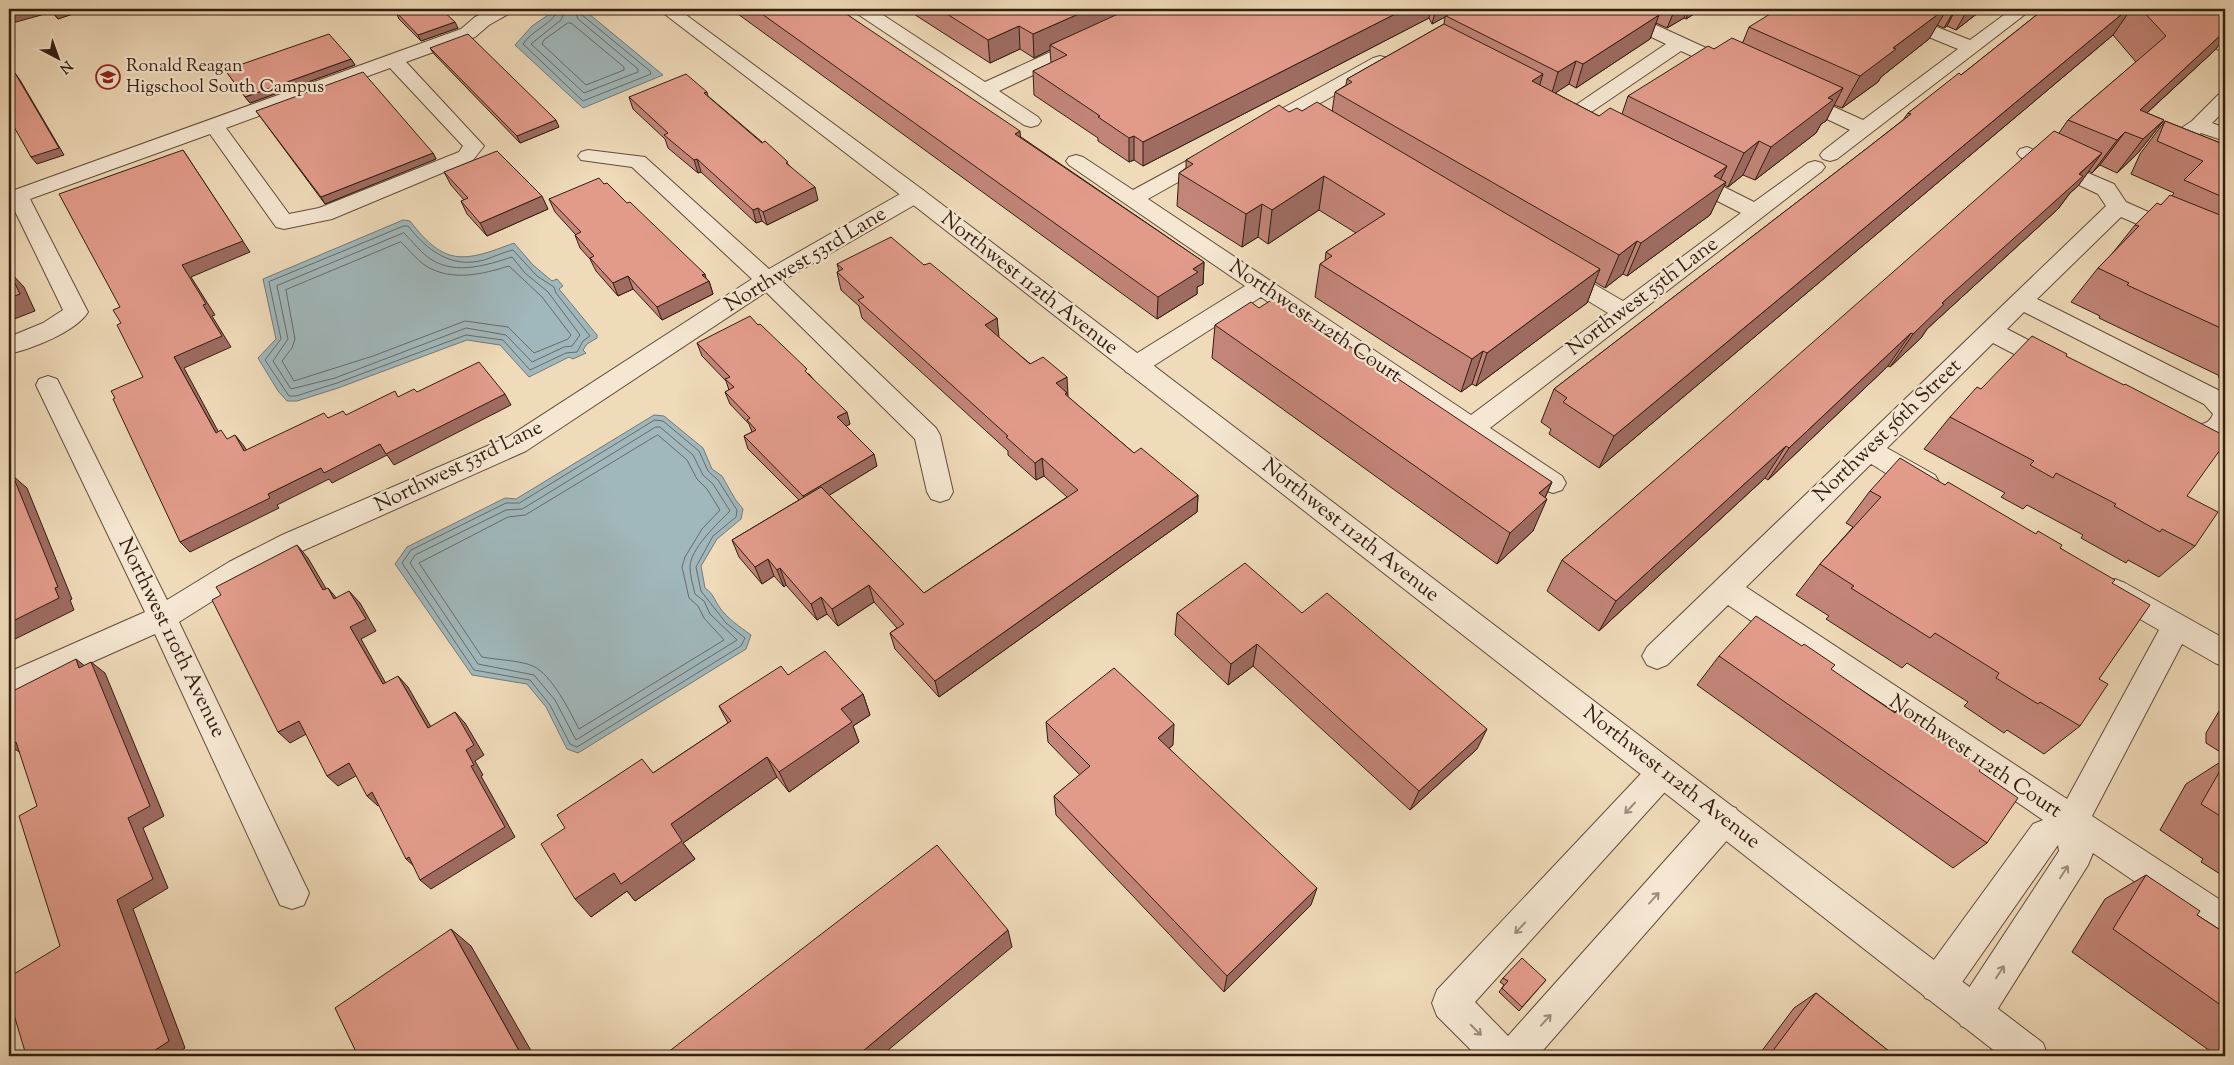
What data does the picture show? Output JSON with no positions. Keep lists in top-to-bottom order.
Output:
{
  "streets": {
    "street": [
      "Northwest 53rd Lane",
      "Northwest 112th Avenue",
      "Northwest 55th Lane",
      "Northwest 112th Court",
      "Northwest 56th Street",
      "Northwest 110th Avenue"
    ]
  },
  "crossings": [
    ["Northwest 53rd Lane", "Northwest 112th Avenue"],
    ["Northwest 53rd Lane", "Northwest 110th Avenue"],
    ["Northwest 55th Lane", "Northwest 112th Court"],
    ["Northwest 112th Court", "Northwest 56th Street"]
  ],
  "places": {
    "school or university": ["Ronald Reagan Higschool South Campus"]
  },
  "north": "bottom right"
}
